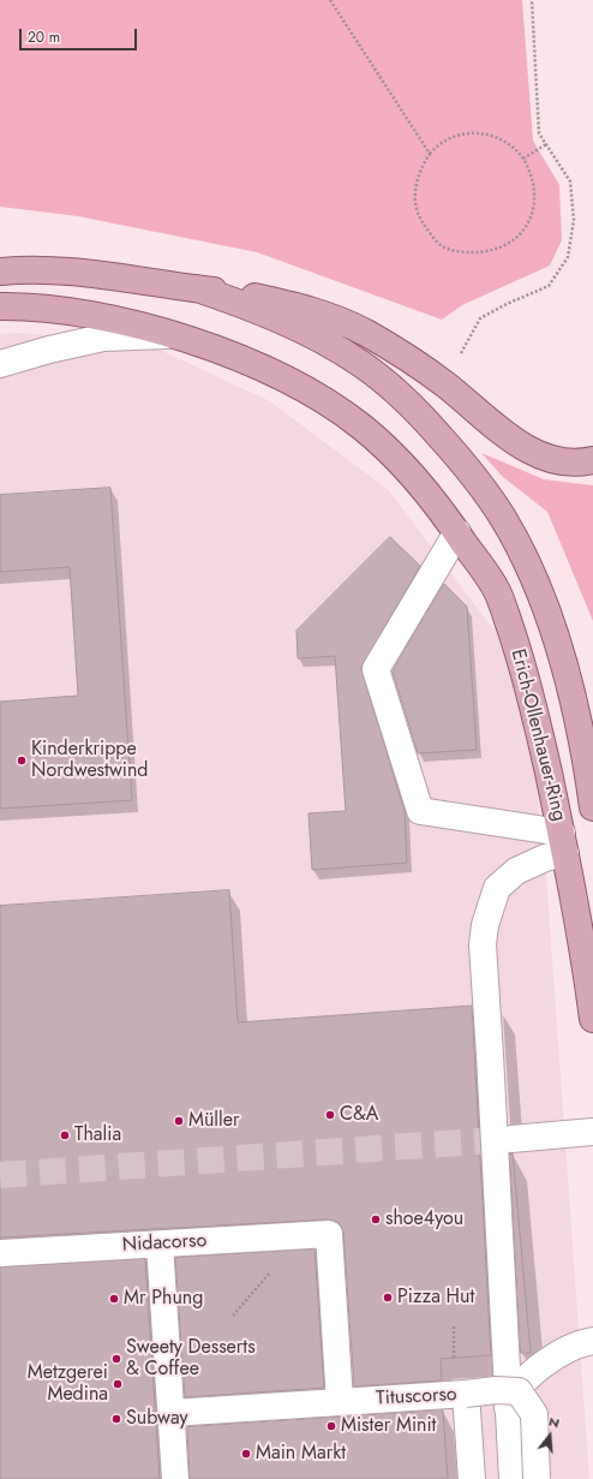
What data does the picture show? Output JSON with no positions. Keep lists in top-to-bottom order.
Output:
{
  "streets": {
    "main road": ["Erich-Ollenhauer-Ring"],
    "street": ["Nidacorso", "Tituscorso"]
  },
  "crossings": [
    ["Nidacorso", "Tituscorso"]
  ],
  "places": [
    "Kinderkrippe Nordwestwind",
    "C&A",
    "Müller",
    "Thalia",
    "shoe4you",
    "Pizza Hut",
    "Mr Phung",
    "Sweety Desserts & Coffee",
    "Metzgerei Medina",
    "Subway",
    "Mister Minit",
    "Main Markt"
  ],
  "scale_bar": "20 m",
  "north": "top"
}
